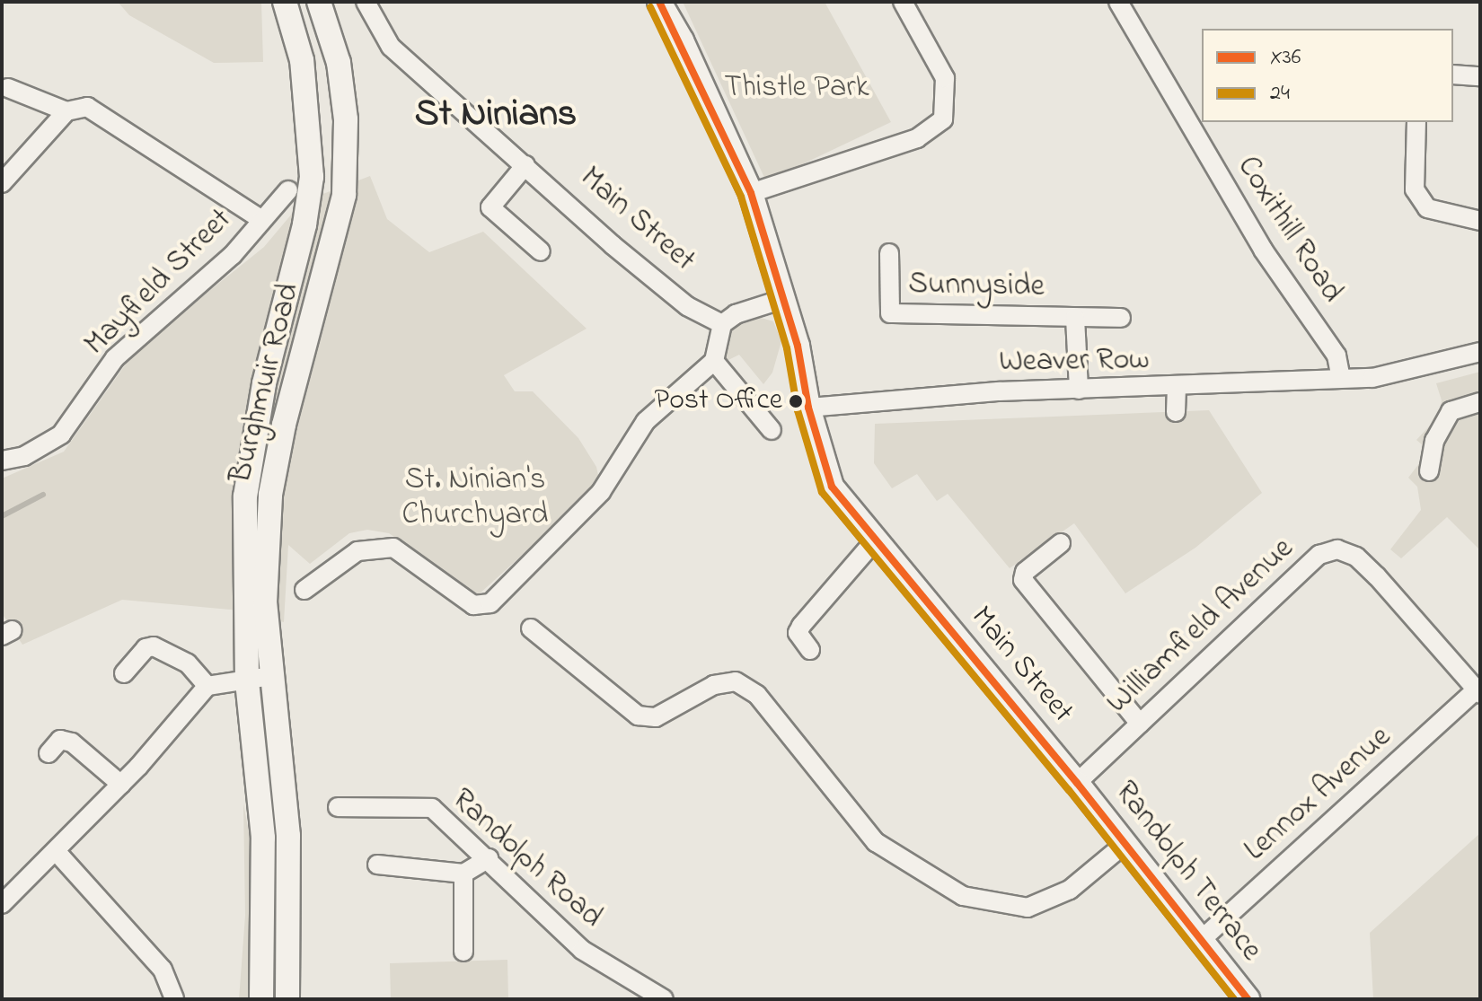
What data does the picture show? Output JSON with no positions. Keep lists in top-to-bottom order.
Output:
{
  "streets": {
    "main road": ["Main Street", "Burghmuir Road", "Randolph Terrace"],
    "street": [
      "Coxithill Road",
      "Mayfield Street",
      "Sunnyside",
      "Weaver Row",
      "Williamfield Avenue",
      "Lennox Avenue",
      "Randolph Road"
    ]
  },
  "crossings": [
    ["Main Street", "Weaver Row"],
    ["Main Street", "Williamfield Avenue"],
    ["Main Street", "Randolph Terrace"],
    ["Coxithill Road", "Weaver Row"],
    ["Williamfield Avenue", "Lennox Avenue"],
    ["Williamfield Avenue", "Randolph Terrace"],
    ["Lennox Avenue", "Randolph Terrace"]
  ],
  "districts": ["St Ninians"],
  "parks": ["Thistle Park", "St. Ninian's Churchyard"],
  "places": ["Post Office"],
  "lines": ["transit line X36", "transit line 24"],
  "legend": ["X36", "24"]
}
